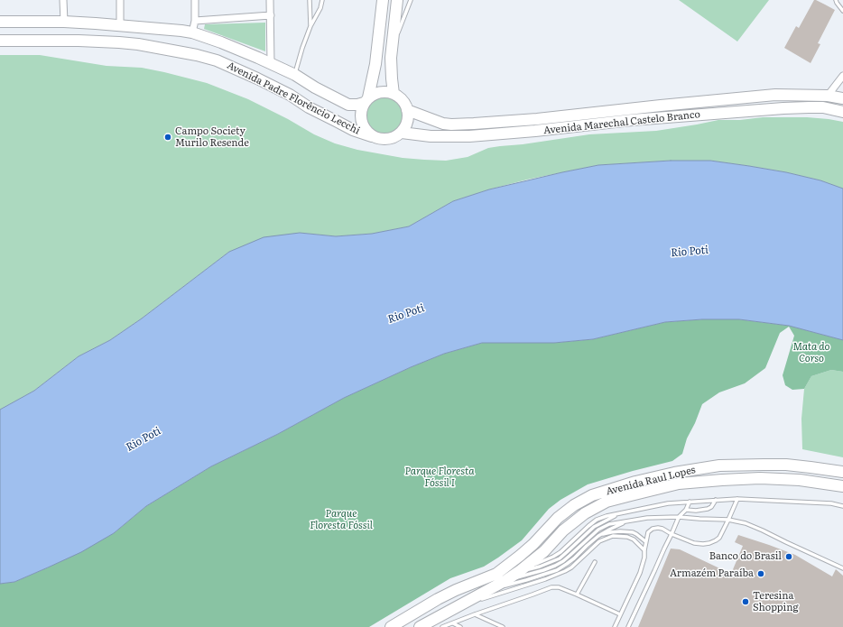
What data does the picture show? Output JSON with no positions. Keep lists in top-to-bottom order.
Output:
{
  "streets": {
    "main road": ["Avenida Padre Florêncio Lecchi", "Avenida Marechal Castelo Branco", "Avenida Raul Lopes"]
  },
  "crossings": [
    ["Avenida Padre Florêncio Lecchi", "Avenida Marechal Castelo Branco"]
  ],
  "water": ["Rio Poti"],
  "parks": ["Mata do Corso", "Parque Floresta Fóssil I", "Parque Floresta Fóssil"],
  "places": [
    "Campo Society Murilo Resende",
    "Banco do Brasil",
    "Armazém Paraíba",
    "Teresina Shopping"
  ]
}
